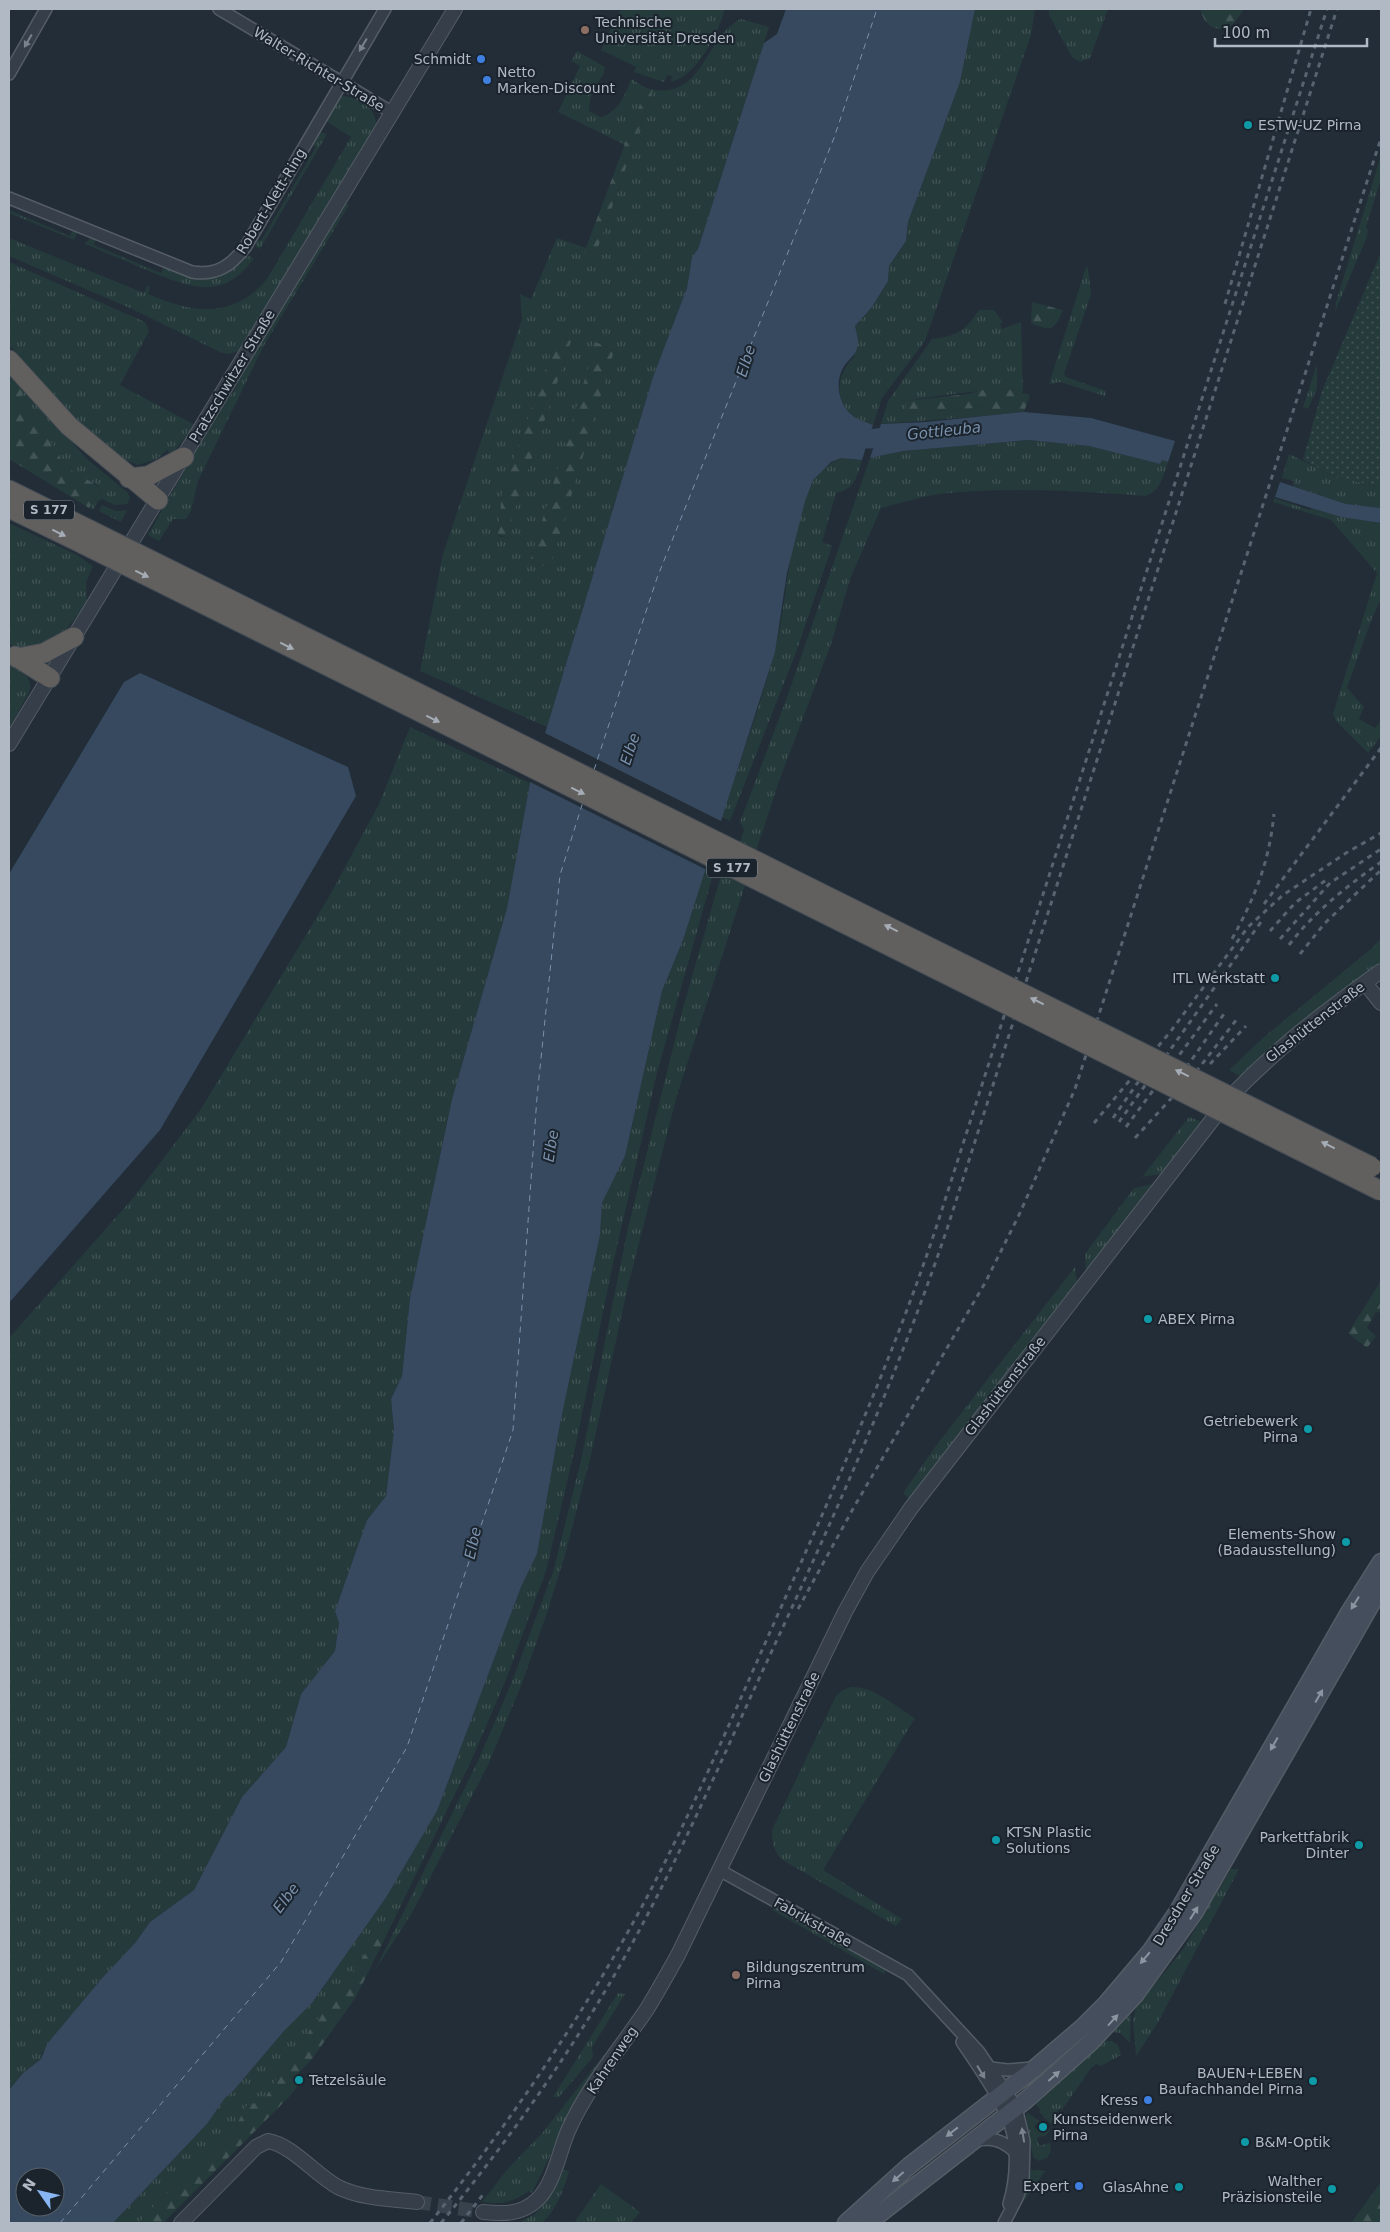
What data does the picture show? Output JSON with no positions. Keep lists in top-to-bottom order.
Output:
{
  "streets": {
    "highway": ["S 177"],
    "main road": ["Dresdner Straße"],
    "street": [
      "Walter-Richter-Straße",
      "Robert-Klett-Ring",
      "Pratzschwitzer Straße",
      "Glashüttenstraße",
      "Fabrikstraße",
      "Kahrenweg"
    ]
  },
  "crossings": [
    ["Walter-Richter-Straße", "Robert-Klett-Ring"],
    ["Walter-Richter-Straße", "Pratzschwitzer Straße"],
    ["Glashüttenstraße", "Fabrikstraße"],
    ["Glashüttenstraße", "Kahrenweg"],
    ["Dresdner Straße", "Fabrikstraße"],
    ["Fabrikstraße", "Kahrenweg"]
  ],
  "water": ["Elbe", "Gottleuba"],
  "places": [
    "Technische Universität Dresden",
    "Schmidt",
    "Netto Marken-Discount",
    "ESTW-UZ Pirna",
    "ITL Werkstatt",
    "ABEX Pirna",
    "Getriebewerk Pirna",
    "Elements-Show (Badausstellung)",
    "KTSN Plastic Solutions",
    "Parkettfabrik Dinter",
    "Bildungszentrum Pirna",
    "Tetzelsäule",
    "BAUEN+LEBEN Baufachhandel Pirna",
    "Kress",
    "Kunstseidenwerk Pirna",
    "B&M-Optik",
    "Expert",
    "GlasAhne",
    "Walther Präzisionsteile"
  ],
  "scale_bar": "100 m",
  "north": "top left"
}
